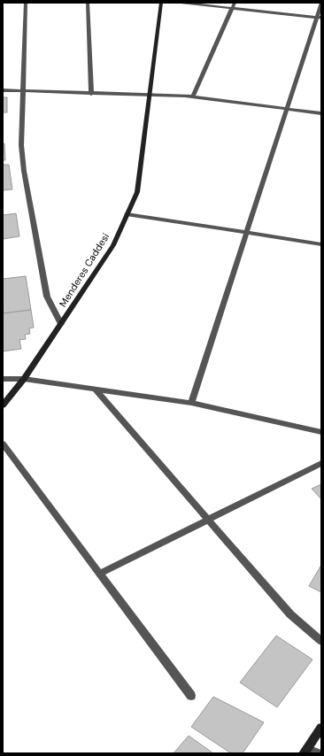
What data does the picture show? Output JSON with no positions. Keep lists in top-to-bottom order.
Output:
{
  "streets": {
    "street": ["Menderes Caddesi"]
  }
}
